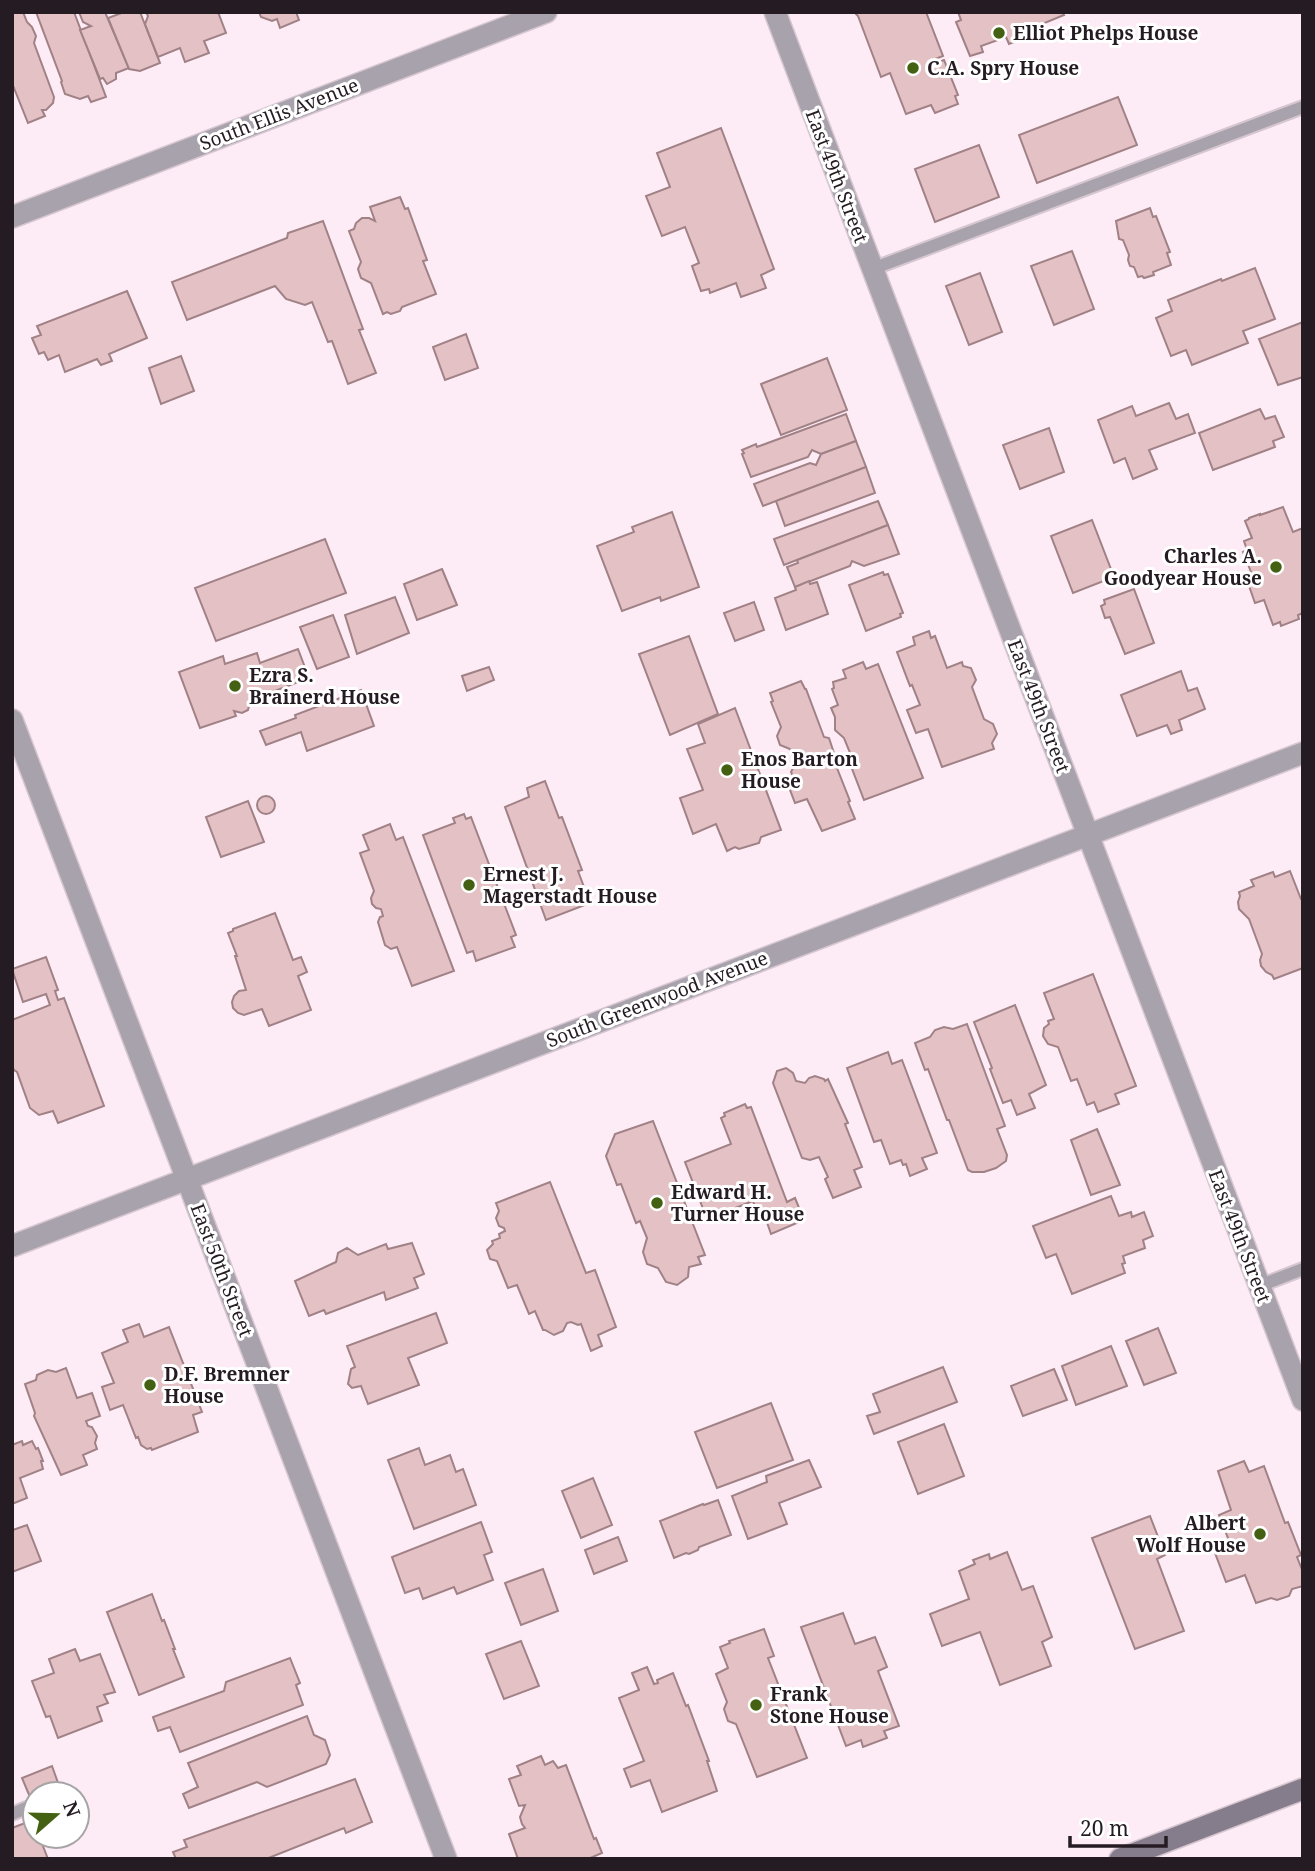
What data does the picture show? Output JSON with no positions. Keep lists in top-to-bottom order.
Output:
{
  "streets": {
    "street": [
      "South Ellis Avenue",
      "East 49th Street",
      "South Greenwood Avenue",
      "East 50th Street"
    ]
  },
  "crossings": [
    ["East 49th Street", "South Greenwood Avenue"],
    ["South Greenwood Avenue", "East 50th Street"]
  ],
  "places": [
    "Elliot Phelps House",
    "C.A. Spry House",
    "Charles A. Goodyear House",
    "Ezra S. Brainerd House",
    "Enos Barton House",
    "Ernest J. Magerstadt House",
    "Edward H. Turner House",
    "D.F. Bremner House",
    "Albert Wolf House",
    "Frank Stone House"
  ],
  "scale_bar": "20 m",
  "north": "right"
}
